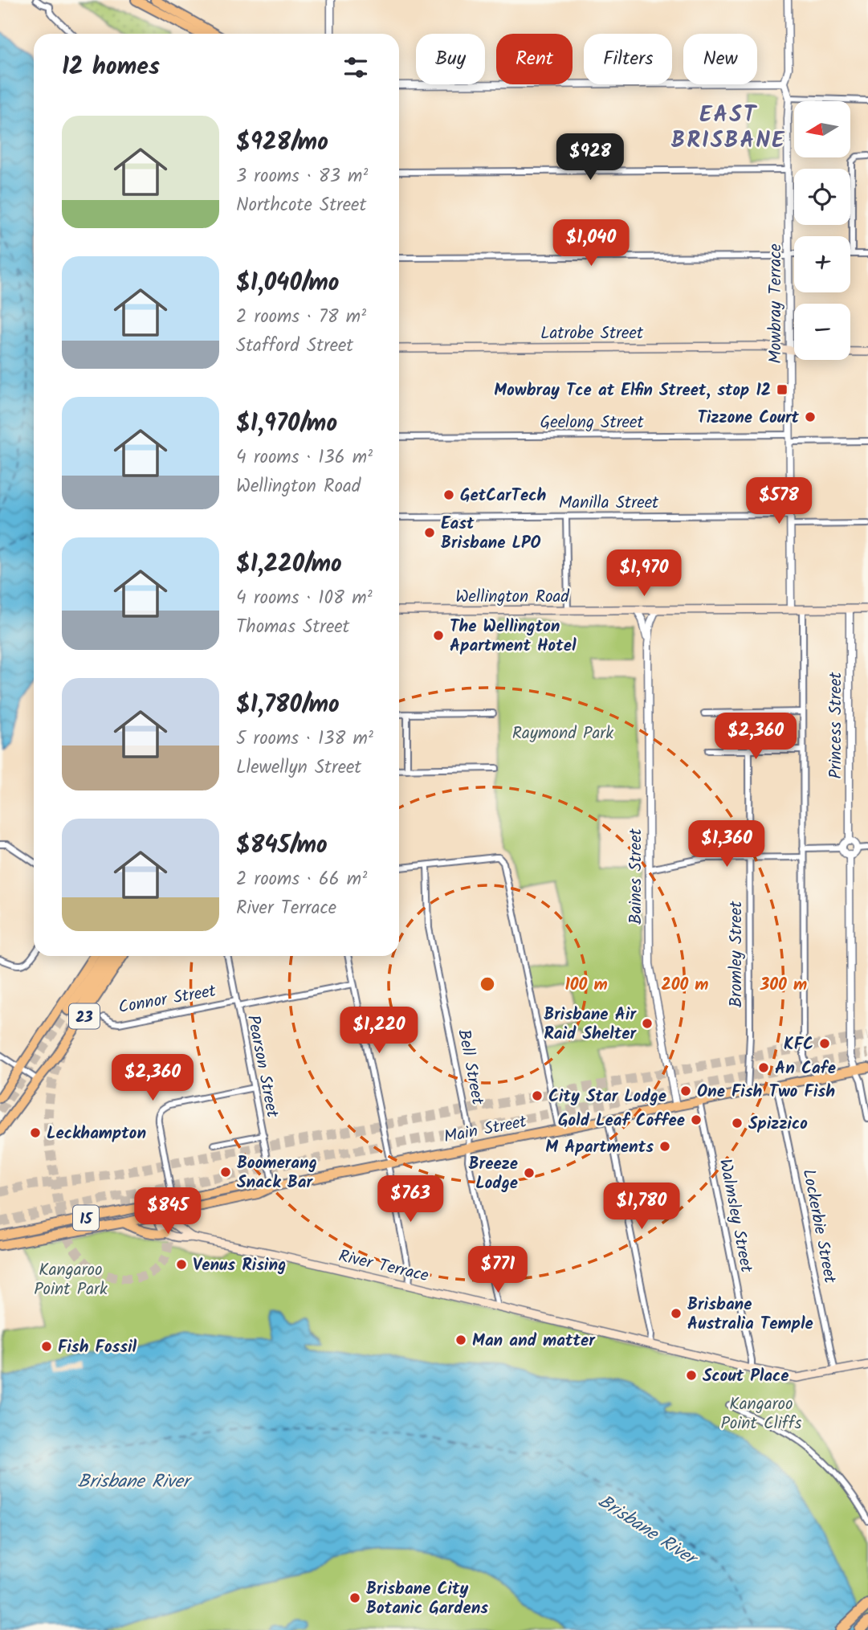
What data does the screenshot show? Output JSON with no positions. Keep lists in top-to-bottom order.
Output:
{
  "streets": {
    "main road": [
      "Latrobe Street",
      "Wellington Road",
      "23",
      "Main Street",
      "15",
      "River Terrace"
    ],
    "street": [
      "Mowbray Terrace",
      "Geelong Street",
      "Manilla Street",
      "Princess Street",
      "Baines Street",
      "Bromley Street",
      "Connor Street",
      "Pearson Street",
      "Bell Street",
      "Walmsley Street",
      "Lockerbie Street"
    ]
  },
  "crossings": [
    ["Mowbray Terrace", "Latrobe Street"],
    ["Mowbray Terrace", "Geelong Street"],
    ["Mowbray Terrace", "Manilla Street"],
    ["Mowbray Terrace", "Wellington Road"],
    ["Wellington Road", "Princess Street"],
    ["Wellington Road", "Baines Street"],
    ["Baines Street", "Main Street"],
    ["Bromley Street", "Main Street"],
    ["Connor Street", "Pearson Street"],
    ["Pearson Street", "Main Street"],
    ["Bell Street", "Main Street"],
    ["Bell Street", "River Terrace"],
    ["Main Street", "Walmsley Street"],
    ["Main Street", "Lockerbie Street"],
    ["Main Street", "River Terrace"],
    ["Walmsley Street", "River Terrace"],
    ["Lockerbie Street", "River Terrace"]
  ],
  "districts": ["EAST BRISBANE"],
  "water": ["Brisbane River"],
  "parks": ["Raymond Park", "Kangaroo Point Park", "Kangaroo Point Cliffs"],
  "places": {
    "transit": ["Mowbray Tce at Elfin Street, stop 12"],
    "other": [
      "Tizzone Court",
      "GetCarTech",
      "East Brisbane LPO",
      "The Wellington Apartment Hotel",
      "Brisbane Air Raid Shelter",
      "KFC",
      "An Cafe",
      "One Fish Two Fish",
      "City Star Lodge",
      "Gold Leaf Coffee",
      "Spizzico",
      "Leckhampton",
      "M Apartments",
      "Boomerang Snack Bar",
      "Breeze Lodge",
      "Venus Rising",
      "Brisbane Australia Temple",
      "Man and matter",
      "Fish Fossil",
      "Scout Place",
      "Brisbane City Botanic Gardens"
    ]
  },
  "north": "left",
  "page": {
    "chip": [
      "Buy",
      "Rent",
      "Filters",
      "New"
    ],
    "heading": "12 homes",
    "map_buttons": ["+", "−"],
    "list": [
      {
        "name": "$928/mo",
        "note": "3 rooms · 83 m² · Northcote Street"
      },
      {
        "name": "$1,040/mo",
        "note": "2 rooms · 78 m² · Stafford Street"
      },
      {
        "name": "$1,970/mo",
        "note": "4 rooms · 136 m² · Wellington Road"
      },
      {
        "name": "$1,220/mo",
        "note": "4 rooms · 108 m² · Thomas Street"
      },
      {
        "name": "$1,780/mo",
        "note": "5 rooms · 138 m² · Llewellyn Street"
      },
      {
        "name": "$845/mo",
        "note": "2 rooms · 66 m² · River Terrace"
      }
    ],
    "price": [
      "$928",
      "$1,040",
      "$578",
      "$1,970",
      "$2,360",
      "$1,360",
      "$1,220",
      "$2,360",
      "$763",
      "$1,780",
      "$845",
      "$771"
    ]
  },
  "rings": ["100 m", "200 m", "300 m"]
}
